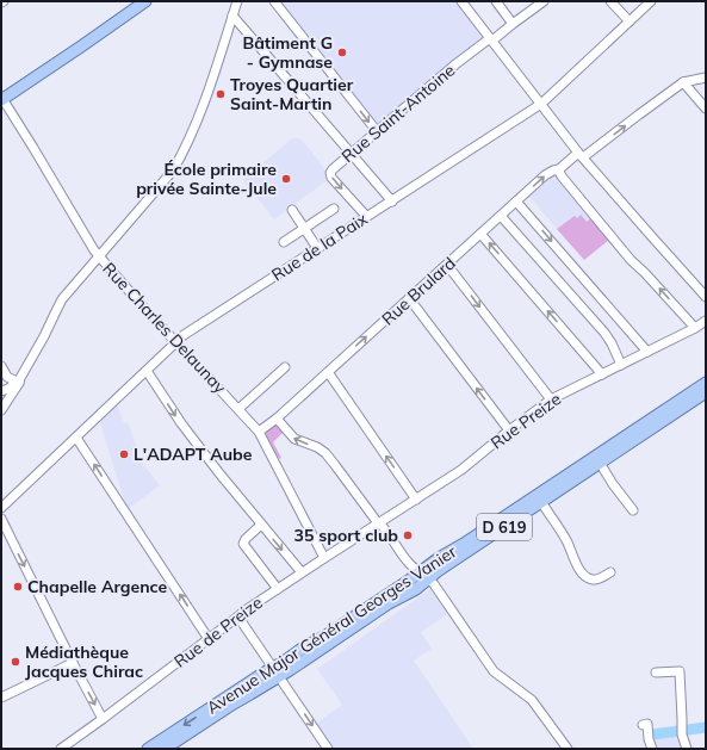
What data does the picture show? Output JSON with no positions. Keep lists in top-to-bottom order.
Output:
{
  "streets": {
    "main road": ["D 619", "Avenue Major Général Georges Vanier"],
    "street": [
      "Rue Saint-Antoine",
      "Rue de la Paix",
      "Rue Brulard",
      "Rue Charles Delaunay",
      "Rue Preize",
      "Rue de Preize"
    ]
  },
  "crossings": [
    ["Rue Saint-Antoine", "Rue de la Paix"],
    ["Rue de la Paix", "Rue Charles Delaunay"],
    ["Rue Brulard", "Rue Charles Delaunay"],
    ["Rue Charles Delaunay", "Rue de Preize"],
    ["Rue Preize", "Rue de Preize"],
    ["D 619", "Avenue Major Général Georges Vanier"]
  ],
  "one_way": ["Rue Brulard"],
  "places": [
    "Bâtiment G - Gymnase",
    "Troyes Quartier Saint-Martin",
    "École primaire privée Sainte-Jule",
    "L'ADAPT Aube",
    "35 sport club",
    "Chapelle Argence",
    "Médiathèque Jacques Chirac"
  ]
}
